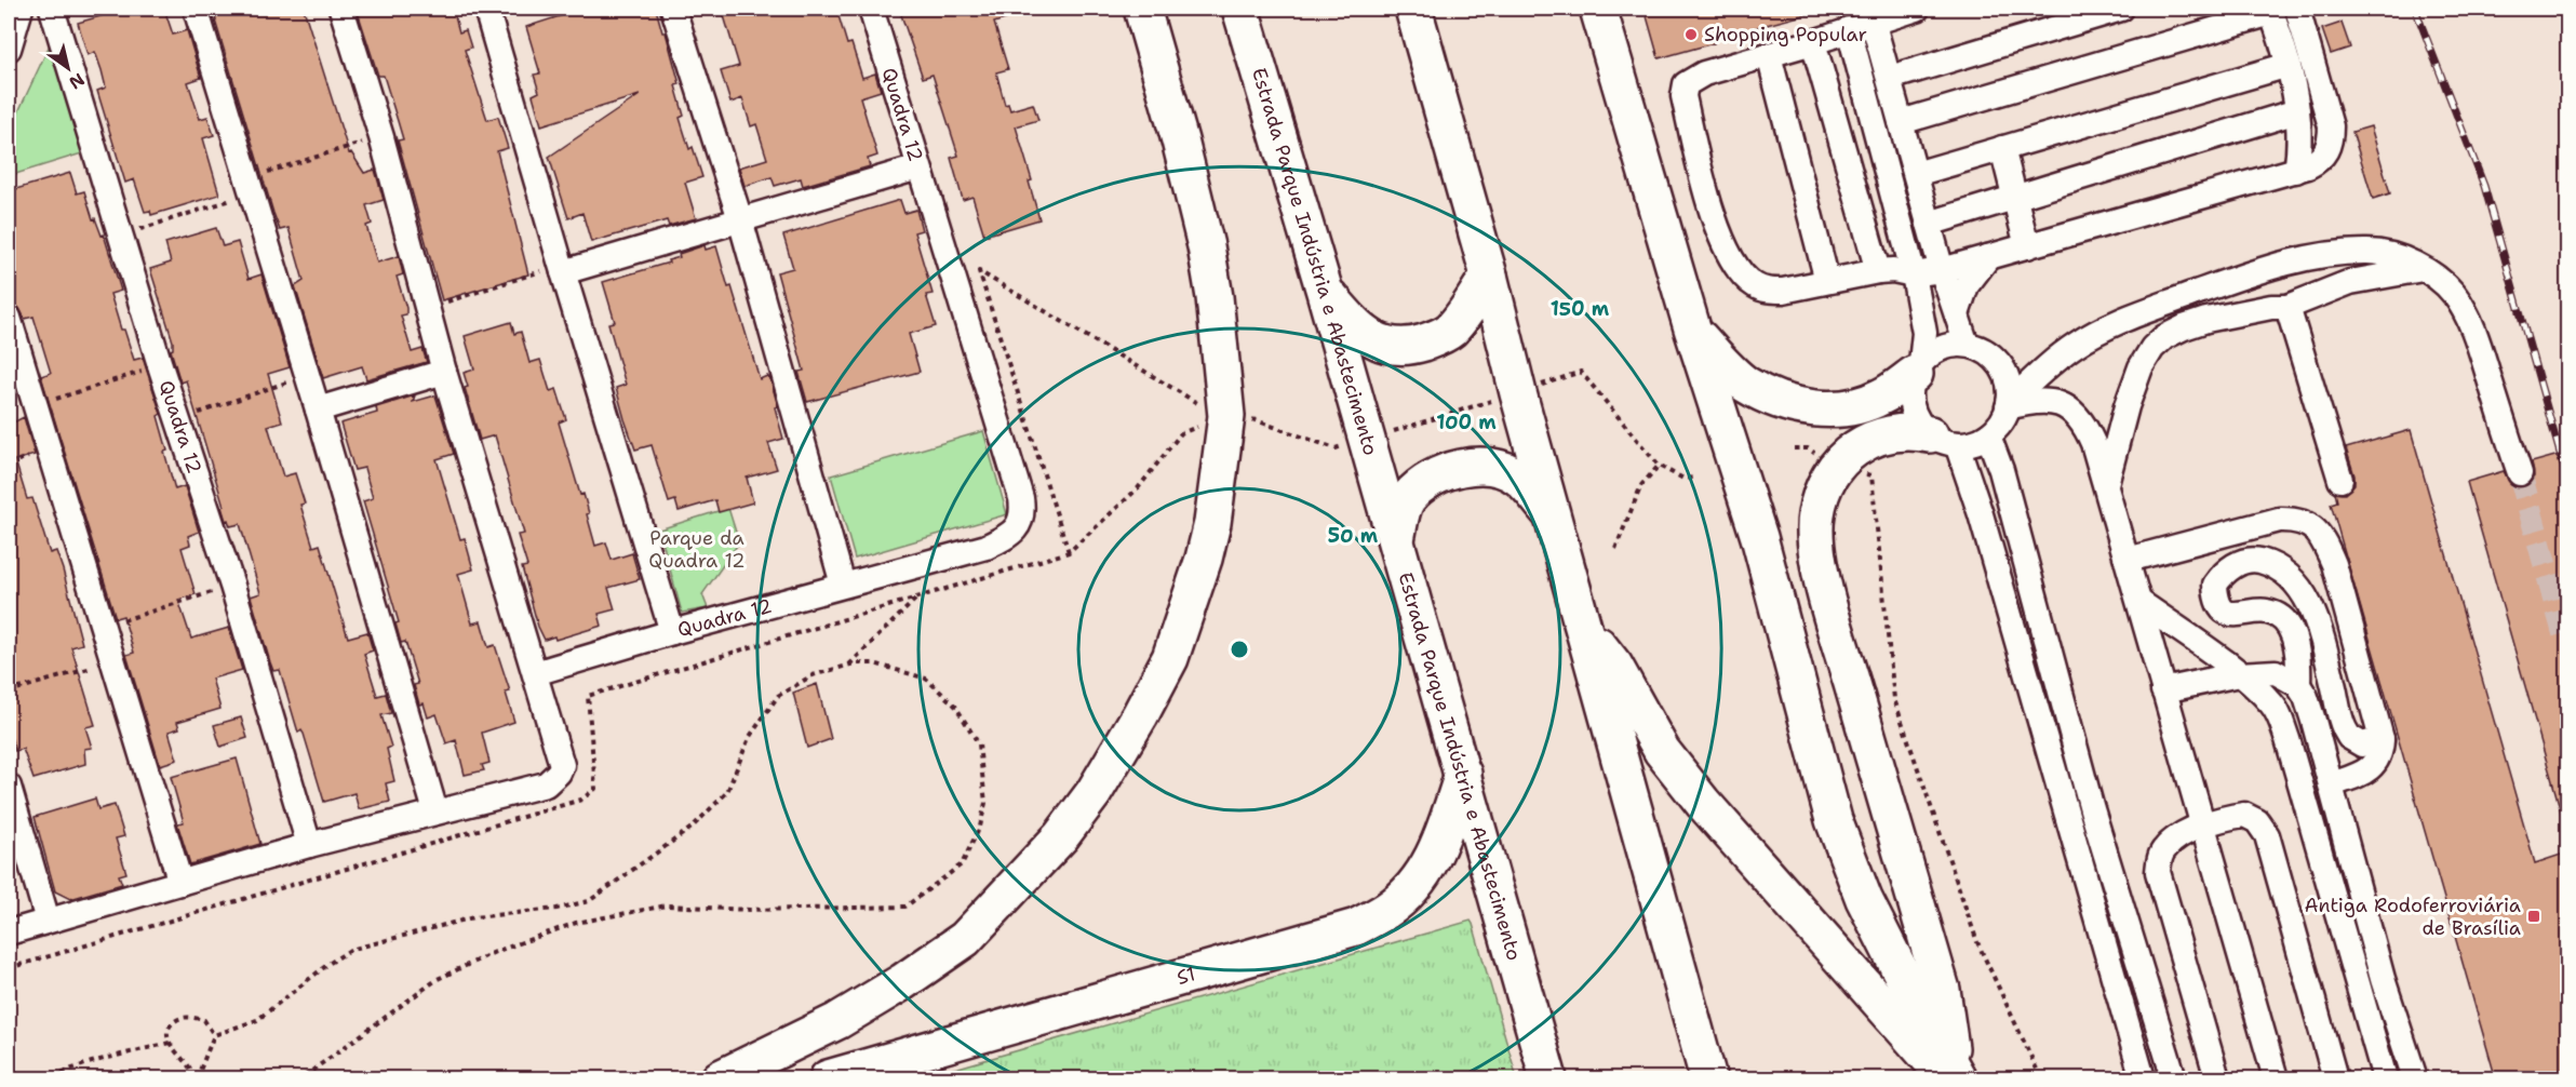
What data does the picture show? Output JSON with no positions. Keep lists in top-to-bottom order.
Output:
{
  "streets": {
    "highway": ["Estrada Parque Indústria e Abastecimento", "S1"],
    "street": ["Quadra 12"]
  },
  "crossings": [
    ["Estrada Parque Indústria e Abastecimento", "S1"]
  ],
  "parks": ["Parque da Quadra 12"],
  "places": {
    "other": ["Shopping Popular"],
    "transit": ["Antiga Rodoferroviária de Brasília"]
  },
  "north": "bottom right",
  "rings": ["150 m", "100 m", "50 m"]
}
